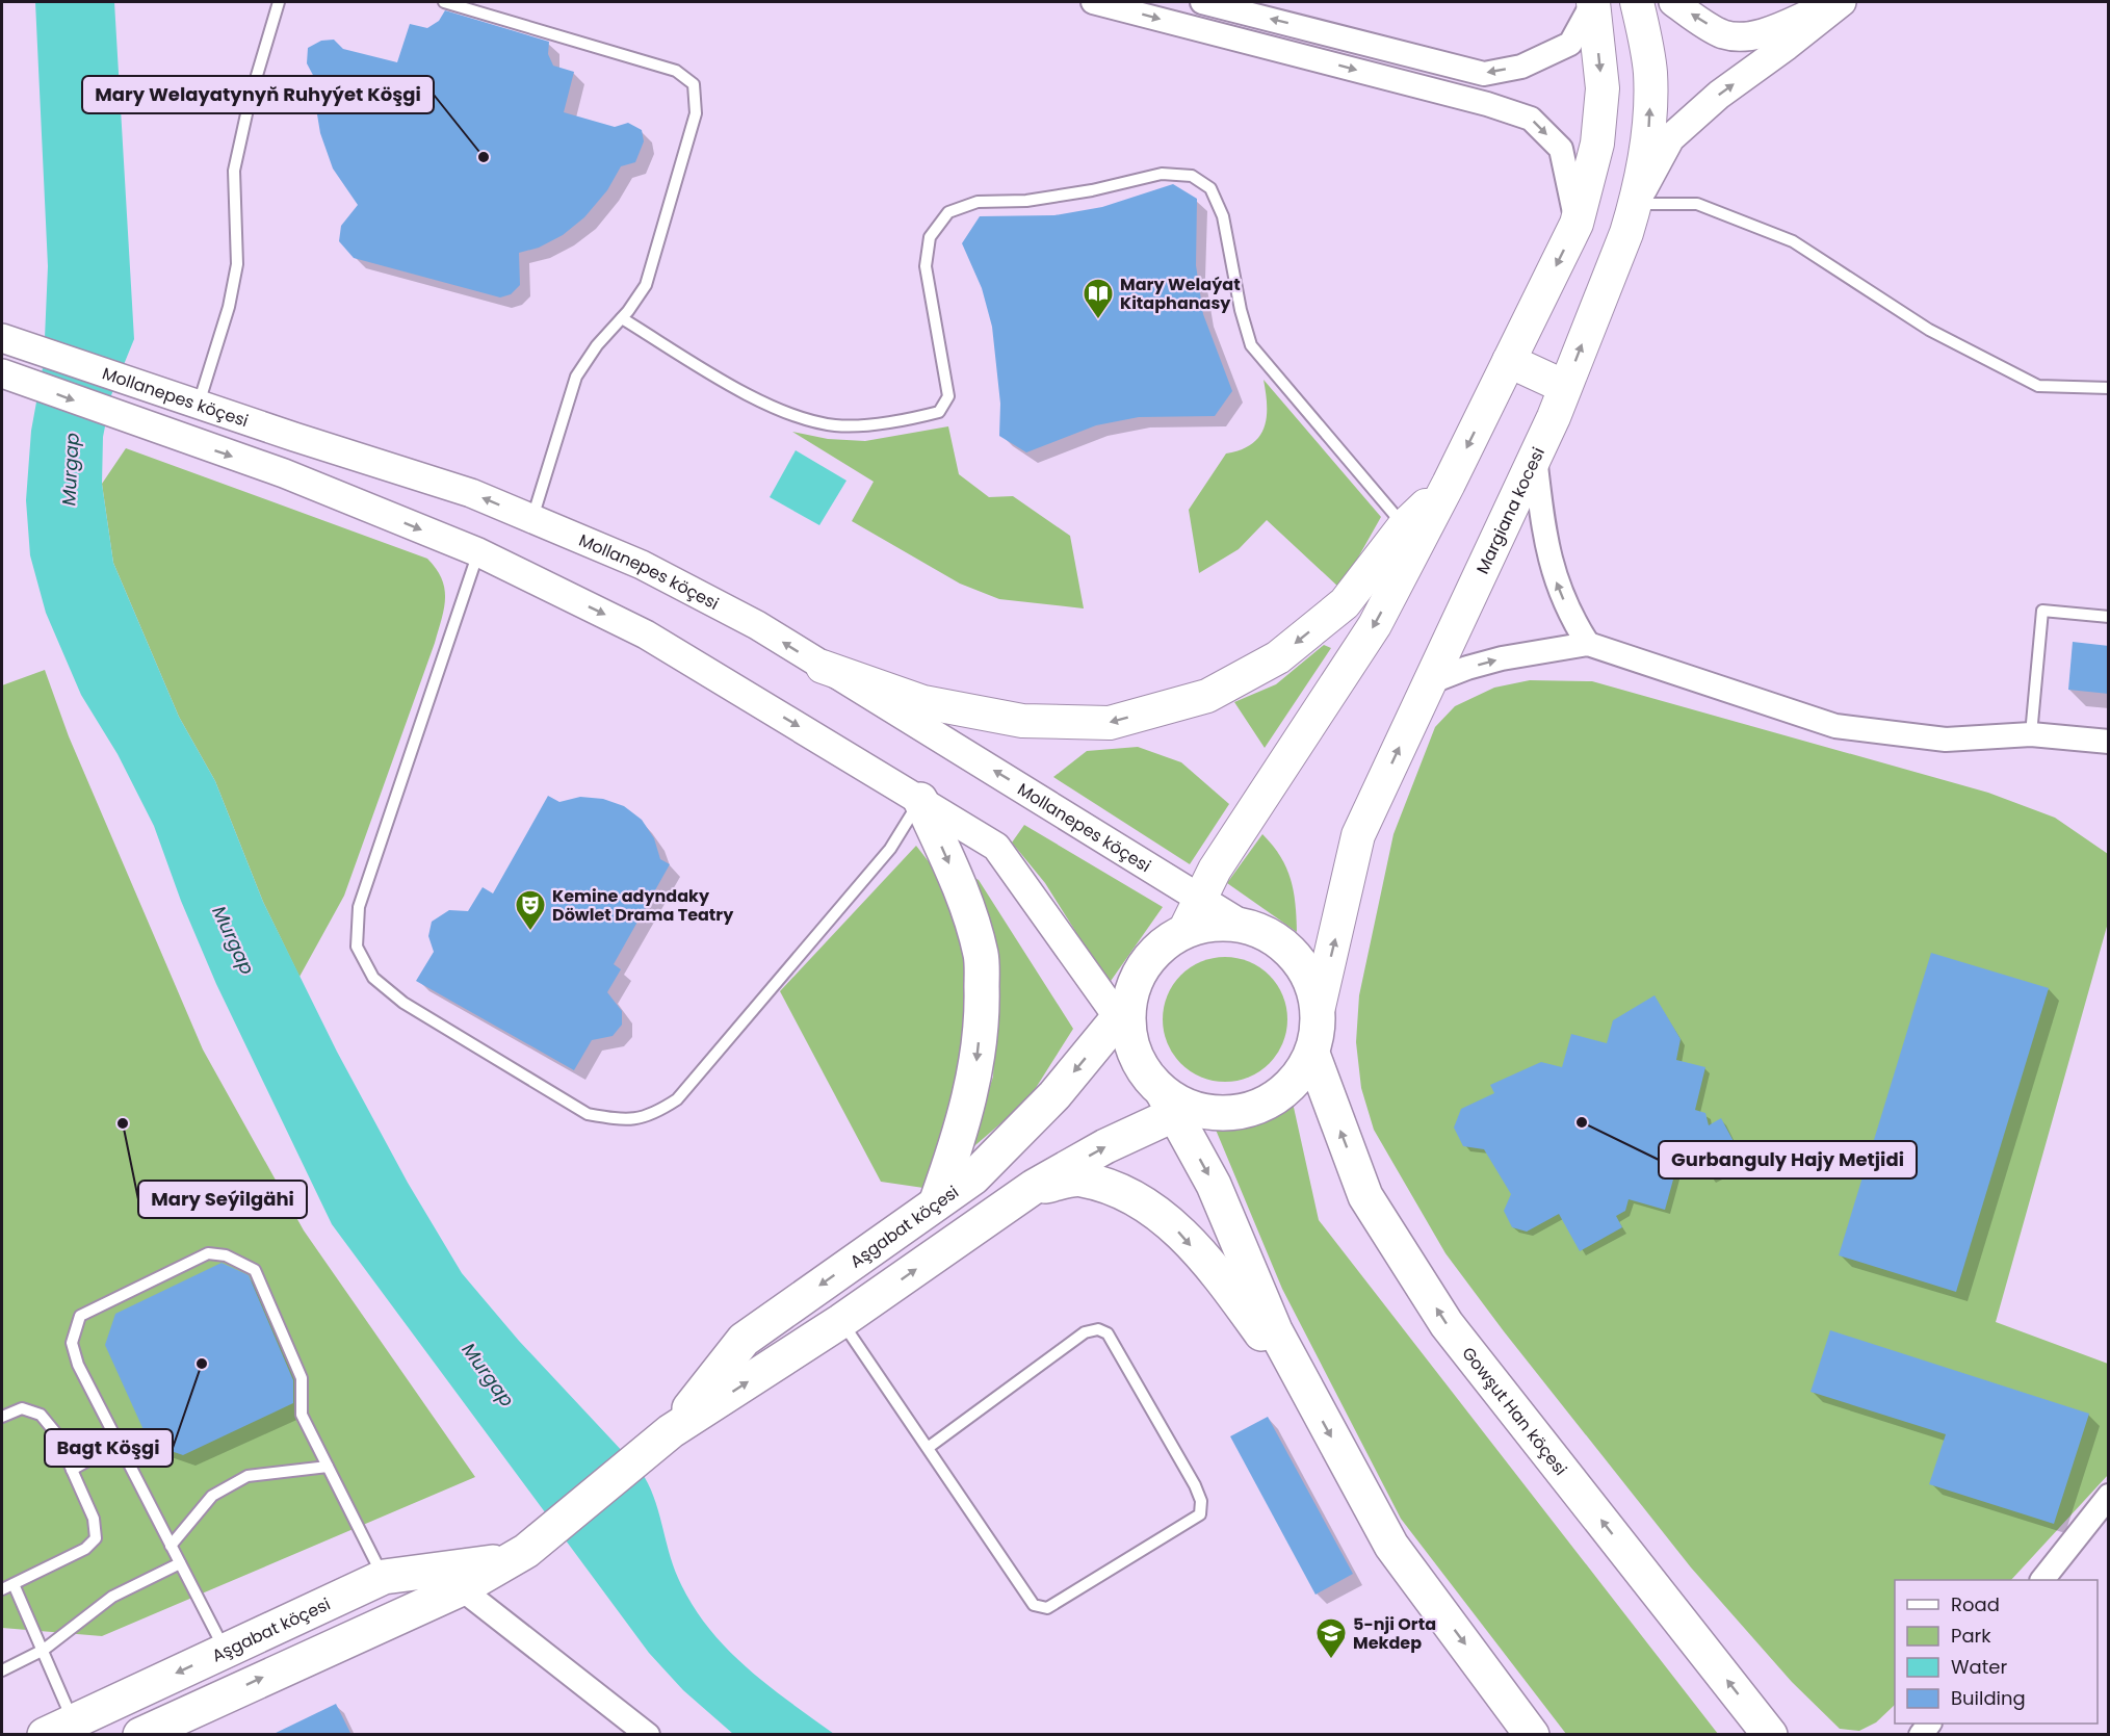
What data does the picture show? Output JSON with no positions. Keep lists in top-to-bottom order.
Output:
{
  "streets": {
    "main road": ["Margiana kocesi", "Aşgabat köçesi", "Gowşut Han köçesi"],
    "street": ["Mollanepes köçesi"]
  },
  "crossings": [
    ["Mollanepes köçesi", "Margiana kocesi"],
    ["Mollanepes köçesi", "Aşgabat köçesi"],
    ["Mollanepes köçesi", "Gowşut Han köçesi"],
    ["Margiana kocesi", "Aşgabat köçesi"],
    ["Margiana kocesi", "Gowşut Han köçesi"],
    ["Aşgabat köçesi", "Gowşut Han köçesi"]
  ],
  "water": ["Murgap"],
  "places": {
    "other": [
      "Mary Welayatynyň Ruhyýet Köşgi",
      "Gurbanguly Hajy Metjidi",
      "Mary Seýilgähi",
      "Bagt Köşgi"
    ],
    "library": ["Mary Welaýat Kitaphanasy"],
    "theatre": ["Kemine adyndaky Döwlet Drama Teatry"],
    "school or university": ["5-nji Orta Mekdep"]
  },
  "legend": [
    "Road",
    "Park",
    "Water",
    "Building"
  ]
}
